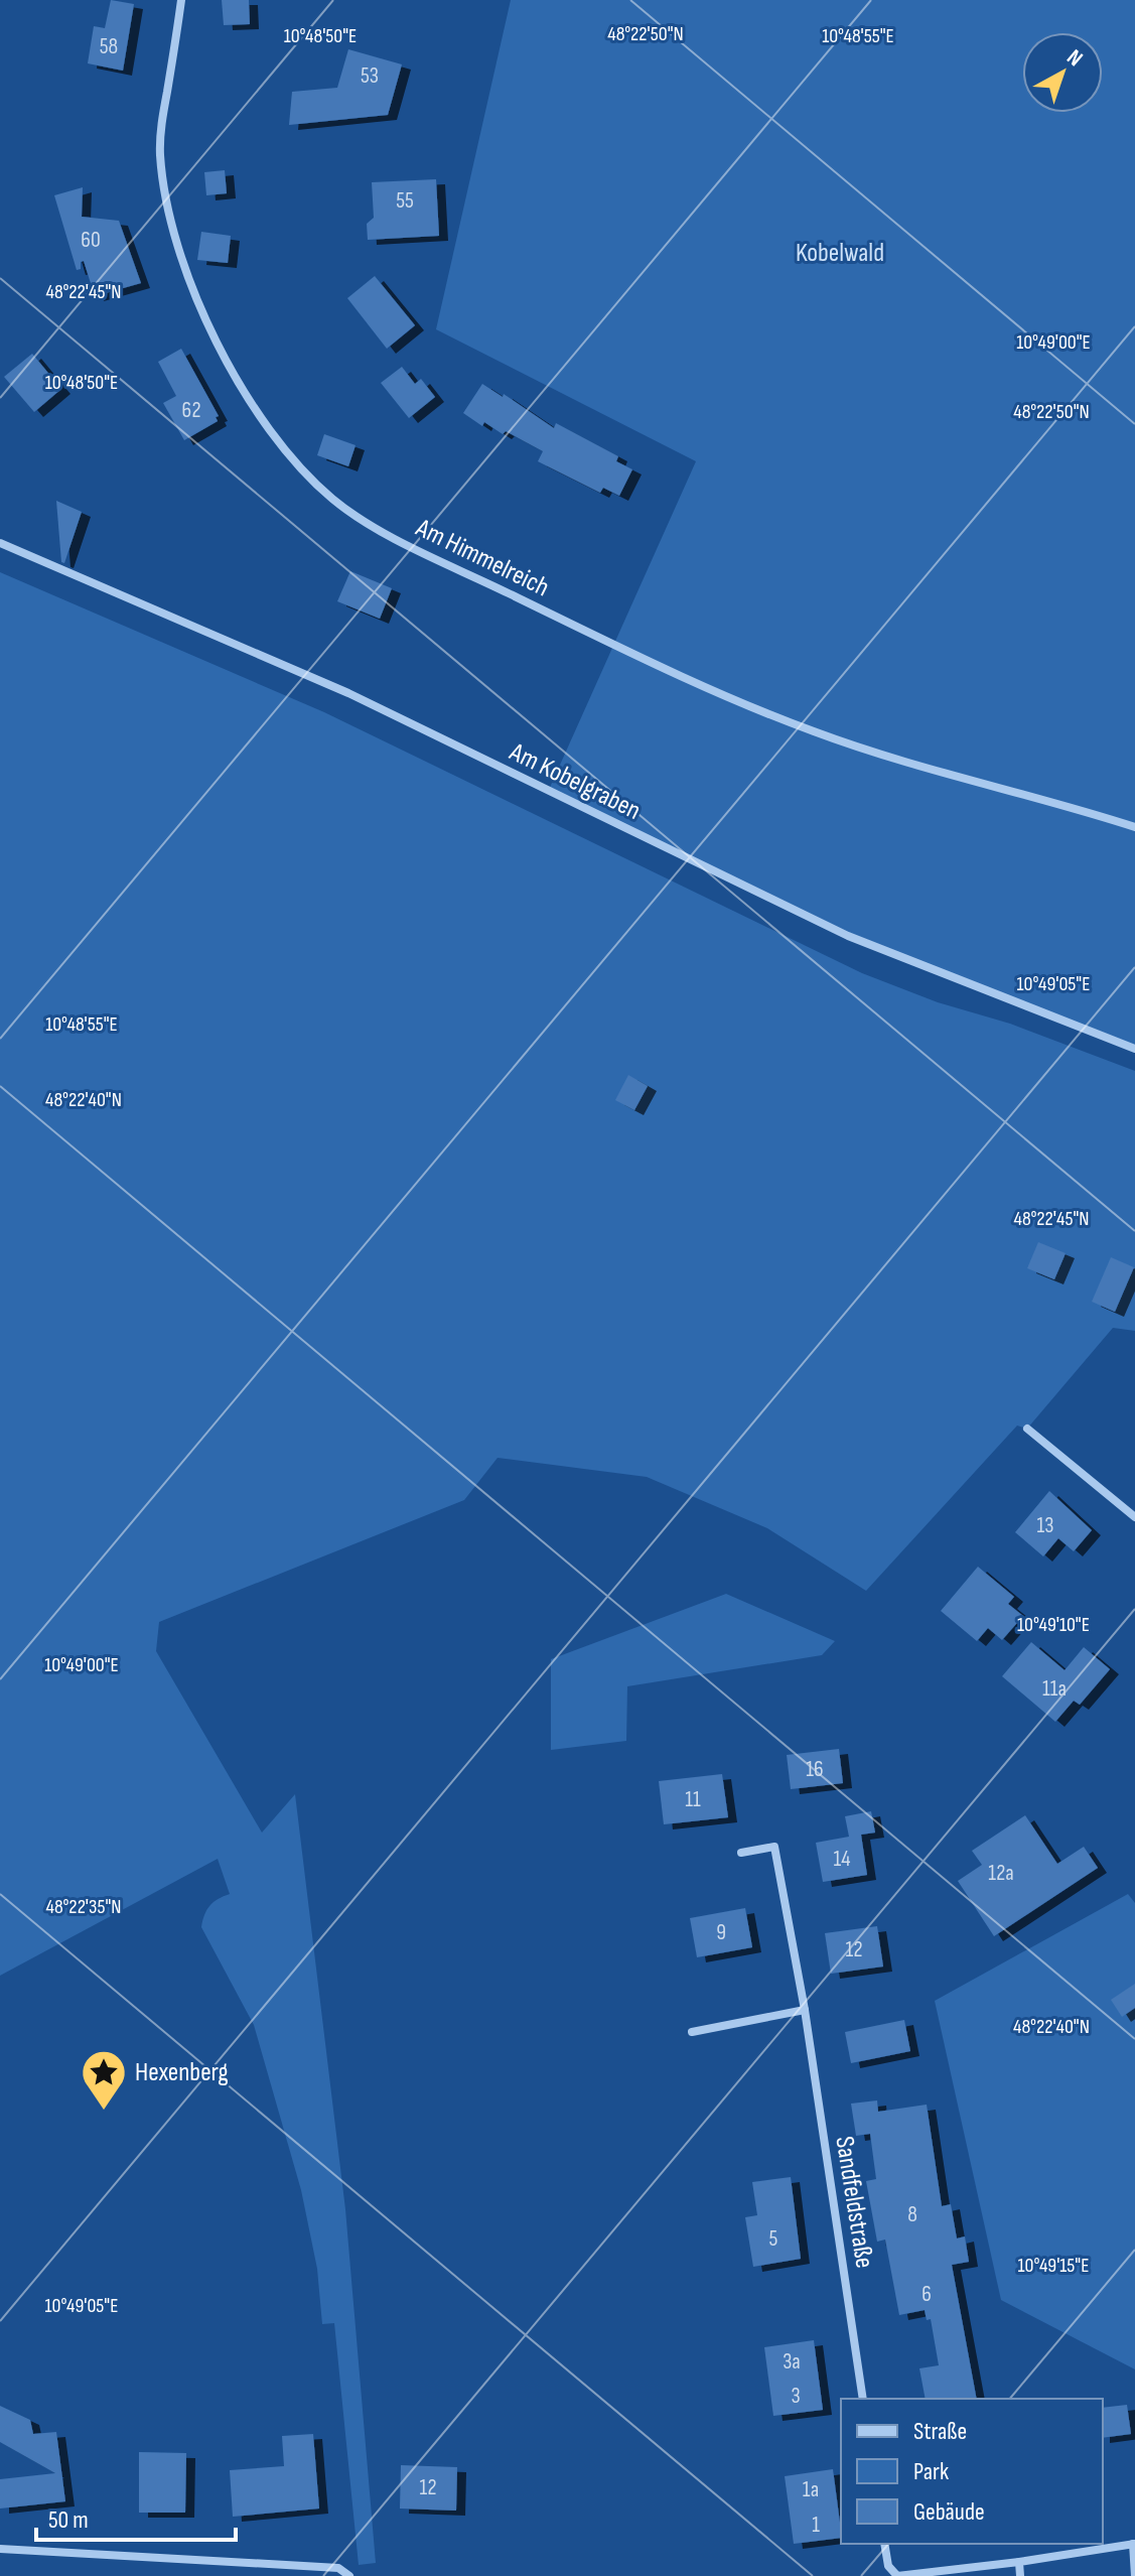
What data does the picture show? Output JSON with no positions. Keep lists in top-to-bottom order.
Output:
{
  "streets": {
    "street": ["Am Himmelreich", "Am Kobelgraben", "Sandfeldstraße"]
  },
  "parks": ["Kobelwald"],
  "places": {
    "place": ["Hexenberg"]
  },
  "house_numbers": [
    "58",
    "53",
    "55",
    "60",
    "62",
    "13",
    "11a",
    "16",
    "11",
    "14",
    "12a",
    "9",
    "12",
    "8",
    "5",
    "6",
    "3a",
    "3",
    "12",
    "1a",
    "1"
  ],
  "legend": ["Straße", "Park", "Gebäude"],
  "scale_bar": "50 m",
  "north": "top right",
  "coordinates": [
    "48°22'50\"N",
    "10°48'50\"E",
    "10°48'55\"E",
    "48°22'45\"N",
    "10°49'00\"E",
    "10°49'05\"E",
    "48°22'40\"N",
    "10°49'10\"E",
    "48°22'35\"N",
    "10°49'15\"E"
  ]
}
